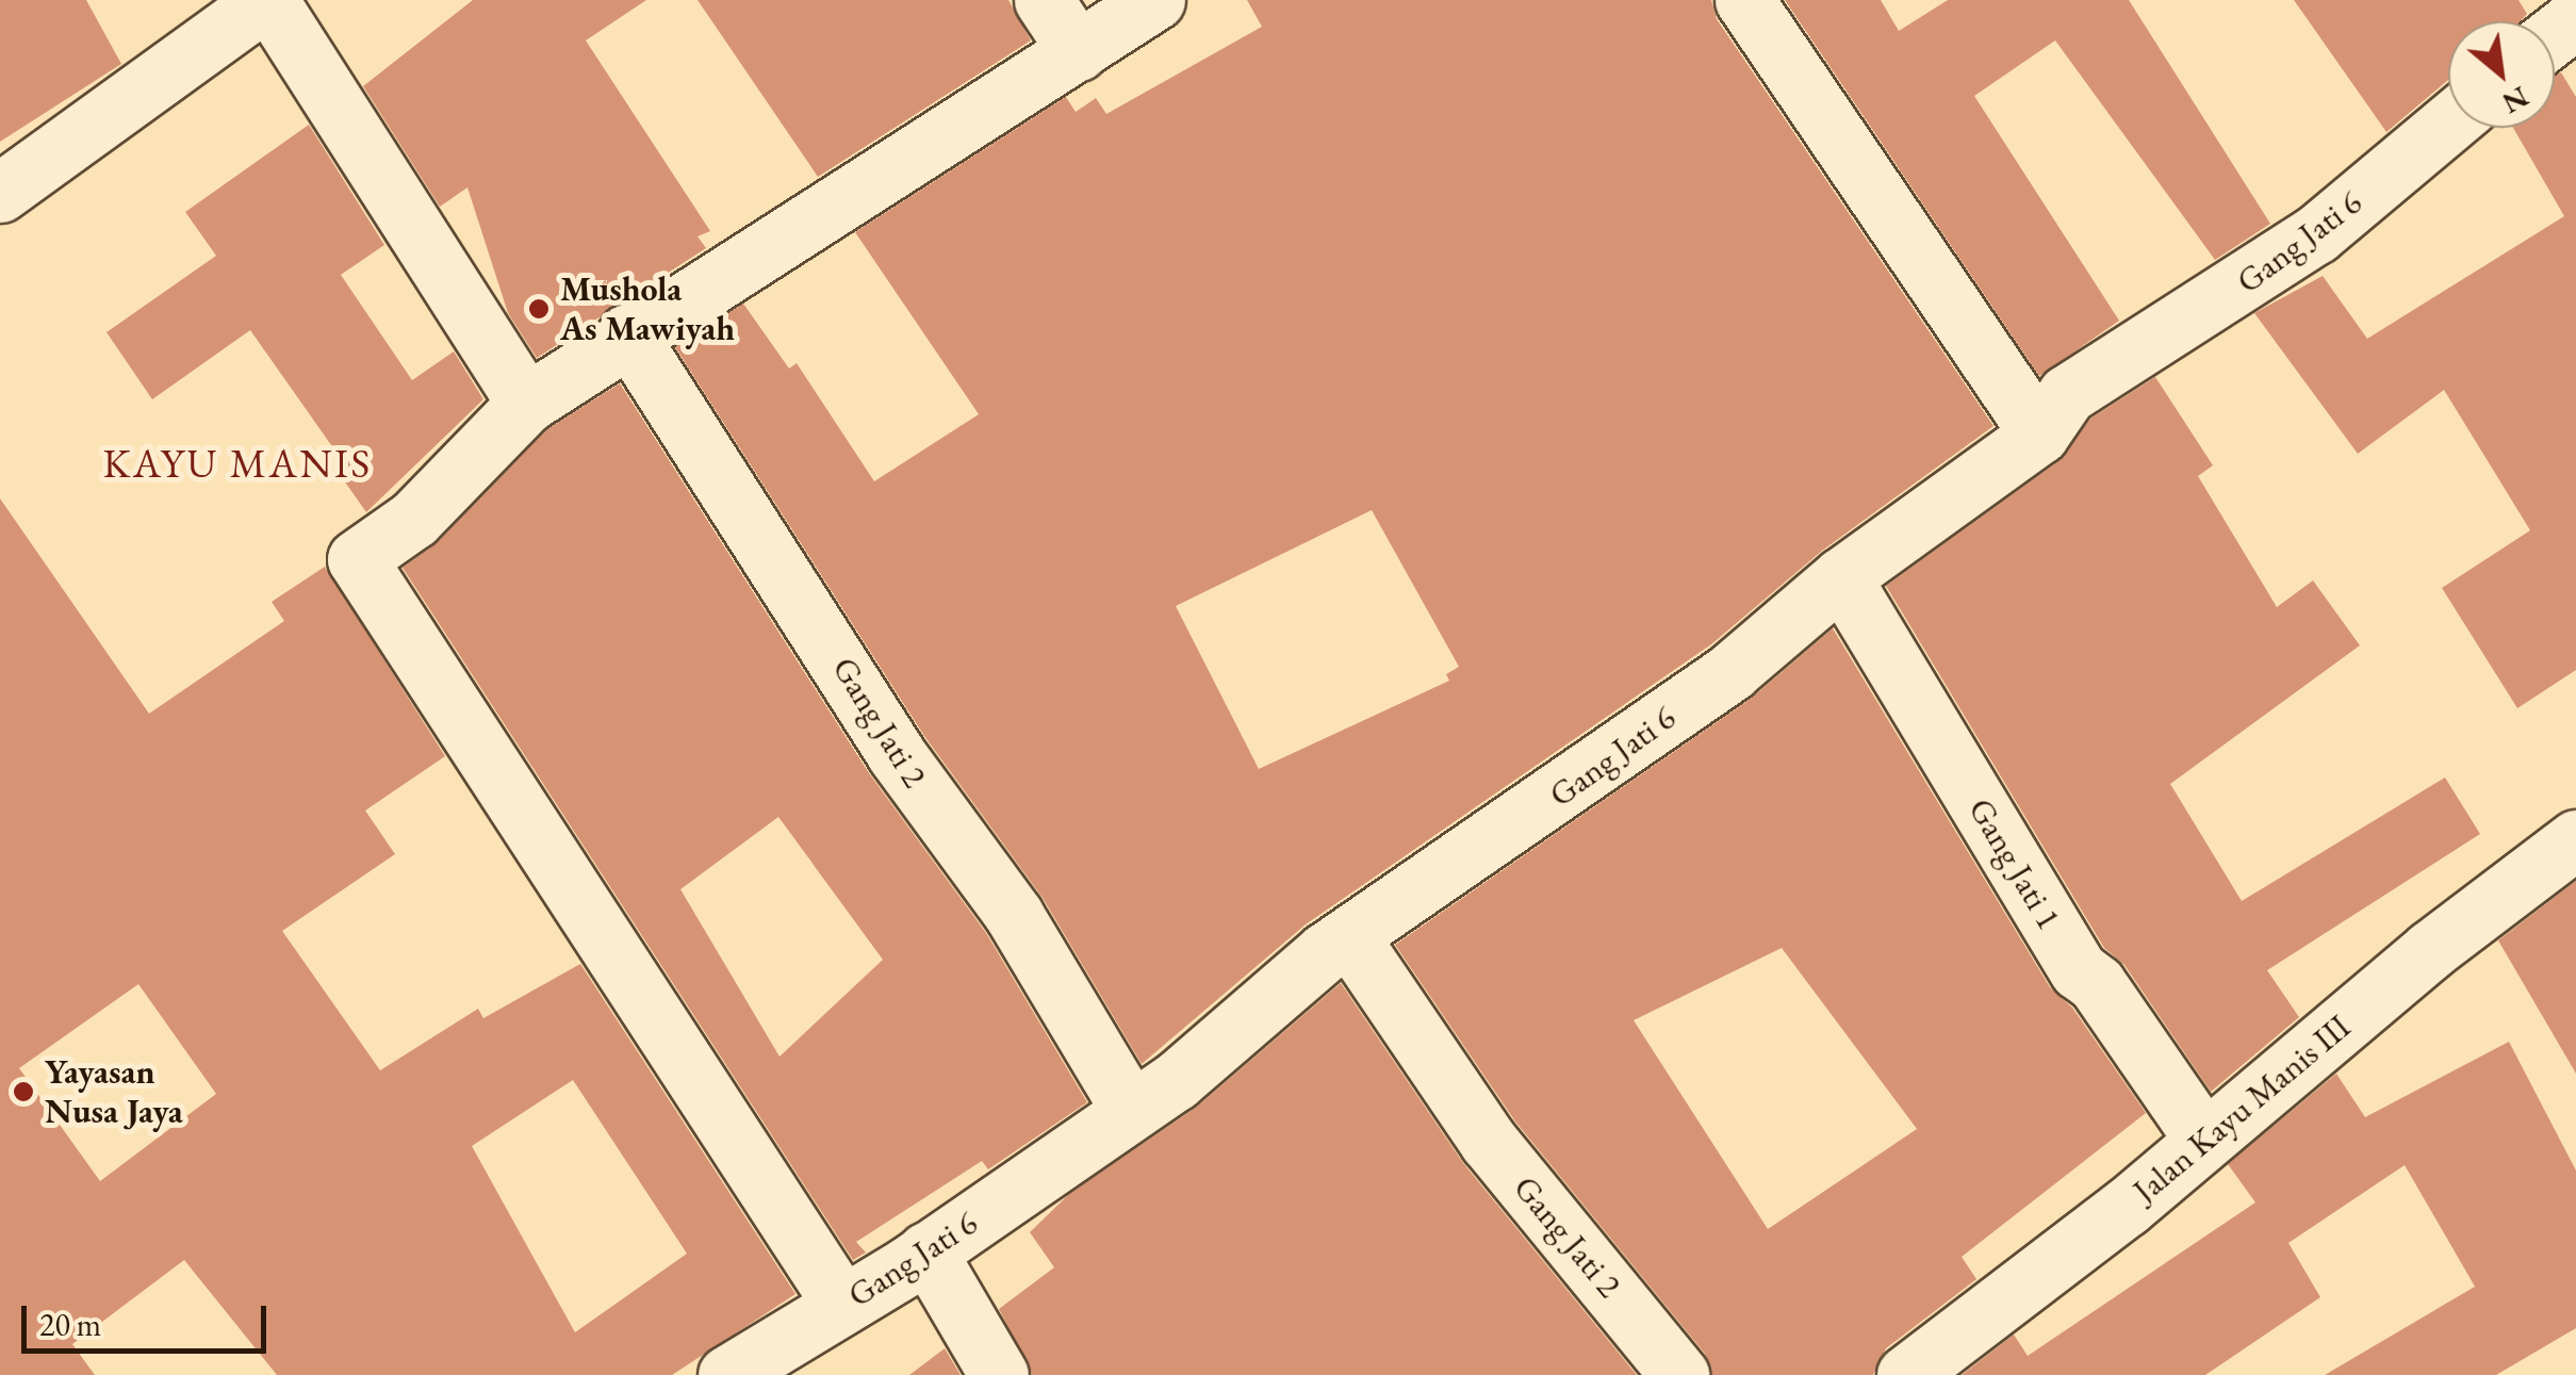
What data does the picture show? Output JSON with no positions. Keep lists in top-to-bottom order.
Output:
{
  "streets": {
    "street": [
      "Gang Jati 6",
      "Gang Jati 2",
      "Gang Jati 1",
      "Jalan Kayu Manis III"
    ]
  },
  "crossings": [
    ["Gang Jati 6", "Gang Jati 2"],
    ["Gang Jati 6", "Gang Jati 1"],
    ["Gang Jati 1", "Jalan Kayu Manis III"]
  ],
  "districts": ["KAYU MANIS"],
  "places": ["Mushola As Mawiyah", "Yayasan Nusa Jaya"],
  "scale_bar": "20 m",
  "north": "bottom right"
}
